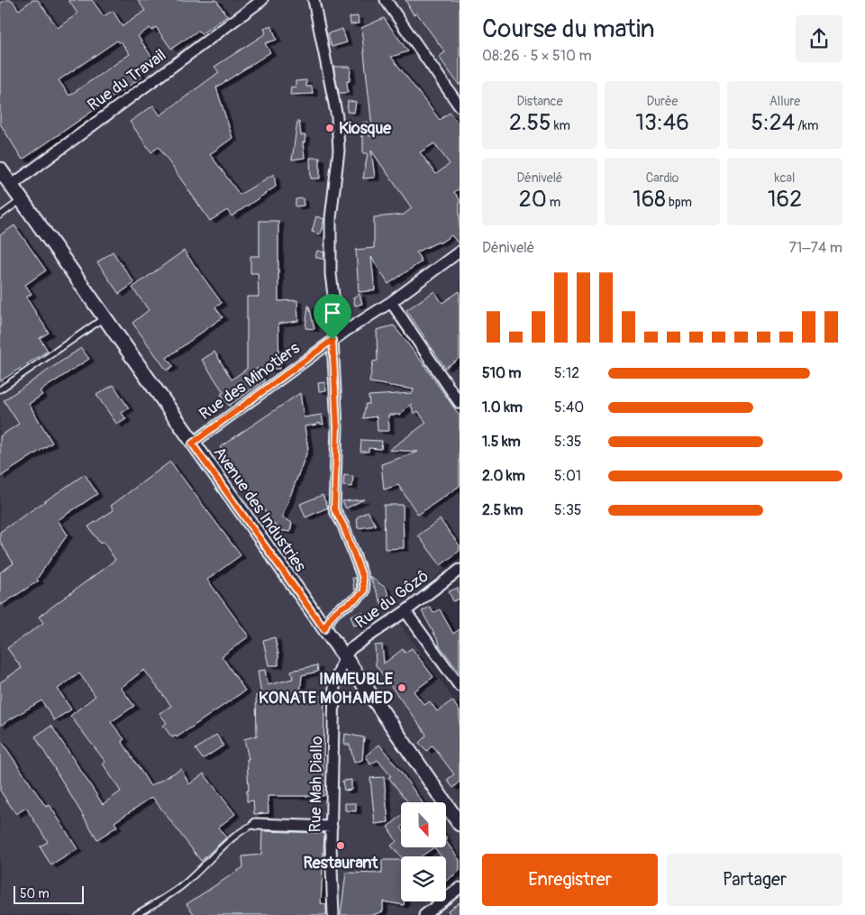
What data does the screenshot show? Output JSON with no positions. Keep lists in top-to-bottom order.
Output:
{
  "streets": {
    "street": [
      "Rue du Travail",
      "Rue des Minotiers",
      "Avenue des Industries",
      "Rue du Gôzô",
      "Rue Mah Diallo"
    ]
  },
  "crossings": [
    ["Rue du Travail", "Avenue des Industries"],
    ["Rue des Minotiers", "Avenue des Industries"],
    ["Avenue des Industries", "Rue du Gôzô"],
    ["Avenue des Industries", "Rue Mah Diallo"],
    ["Rue du Gôzô", "Rue Mah Diallo"]
  ],
  "places": ["Kiosque", "IMMEUBLE KONATE MOHAMED", "Restaurant"],
  "scale_bar": "50 m",
  "north": "bottom",
  "page": {
    "heading": ["Course du matin", "08:26 · 5 × 510 m"],
    "stats": [
      ["Distance", "2.55 km"],
      ["Durée", "13:46"],
      ["Allure", "5:24 /km"],
      ["Dénivelé", "20 m"],
      ["Cardio", "168 bpm"],
      ["kcal", "162"]
    ],
    "chart": ["Dénivelé", "71–74 m"],
    "list": [
      {
        "name": "510 m",
        "note": "5:12"
      },
      {
        "name": "1.0 km",
        "note": "5:40"
      },
      {
        "name": "1.5 km",
        "note": "5:35"
      },
      {
        "name": "2.0 km",
        "note": "5:01"
      },
      {
        "name": "2.5 km",
        "note": "5:35"
      }
    ],
    "buttons": ["Enregistrer", "Partager"],
    "scale": "50 m"
  }
}
